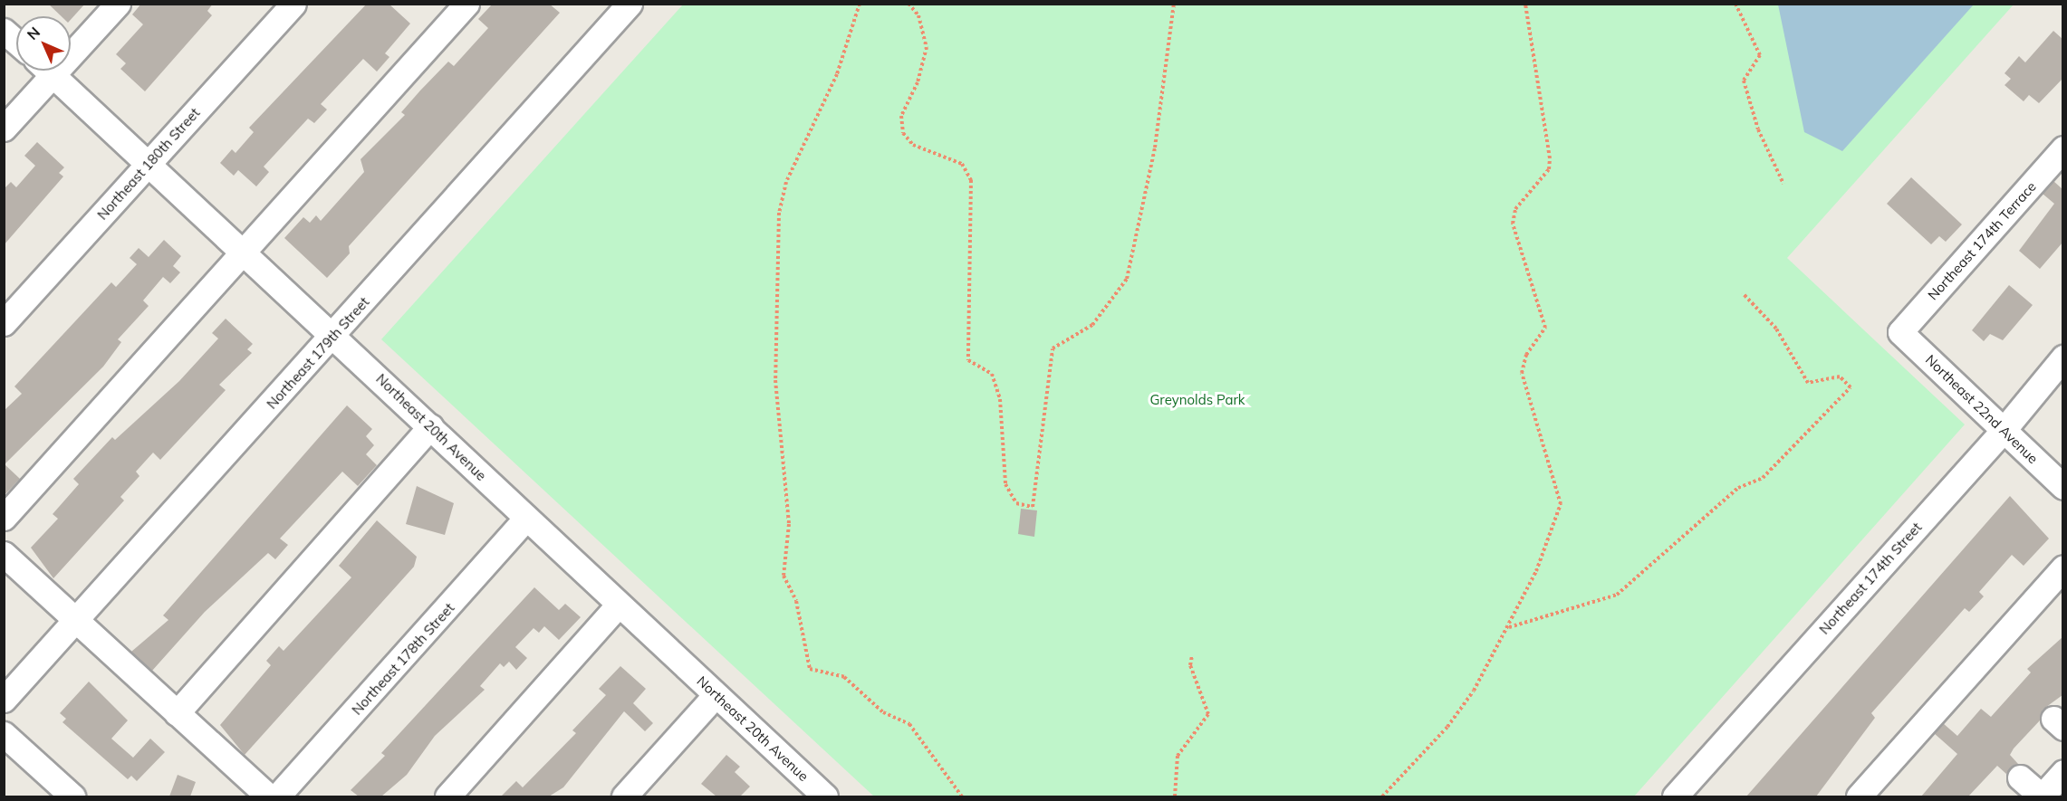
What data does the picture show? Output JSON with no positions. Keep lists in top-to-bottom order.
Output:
{
  "streets": {
    "street": [
      "Northeast 180th Street",
      "Northeast 174th Terrace",
      "Northeast 179th Street",
      "Northeast 22nd Avenue",
      "Northeast 20th Avenue",
      "Northeast 174th Street",
      "Northeast 178th Street"
    ]
  },
  "crossings": [
    ["Northeast 180th Street", "Northeast 20th Avenue"],
    ["Northeast 174th Terrace", "Northeast 22nd Avenue"],
    ["Northeast 179th Street", "Northeast 20th Avenue"],
    ["Northeast 22nd Avenue", "Northeast 174th Street"],
    ["Northeast 20th Avenue", "Northeast 178th Street"]
  ],
  "parks": ["Greynolds Park"],
  "north": "top left"
}
